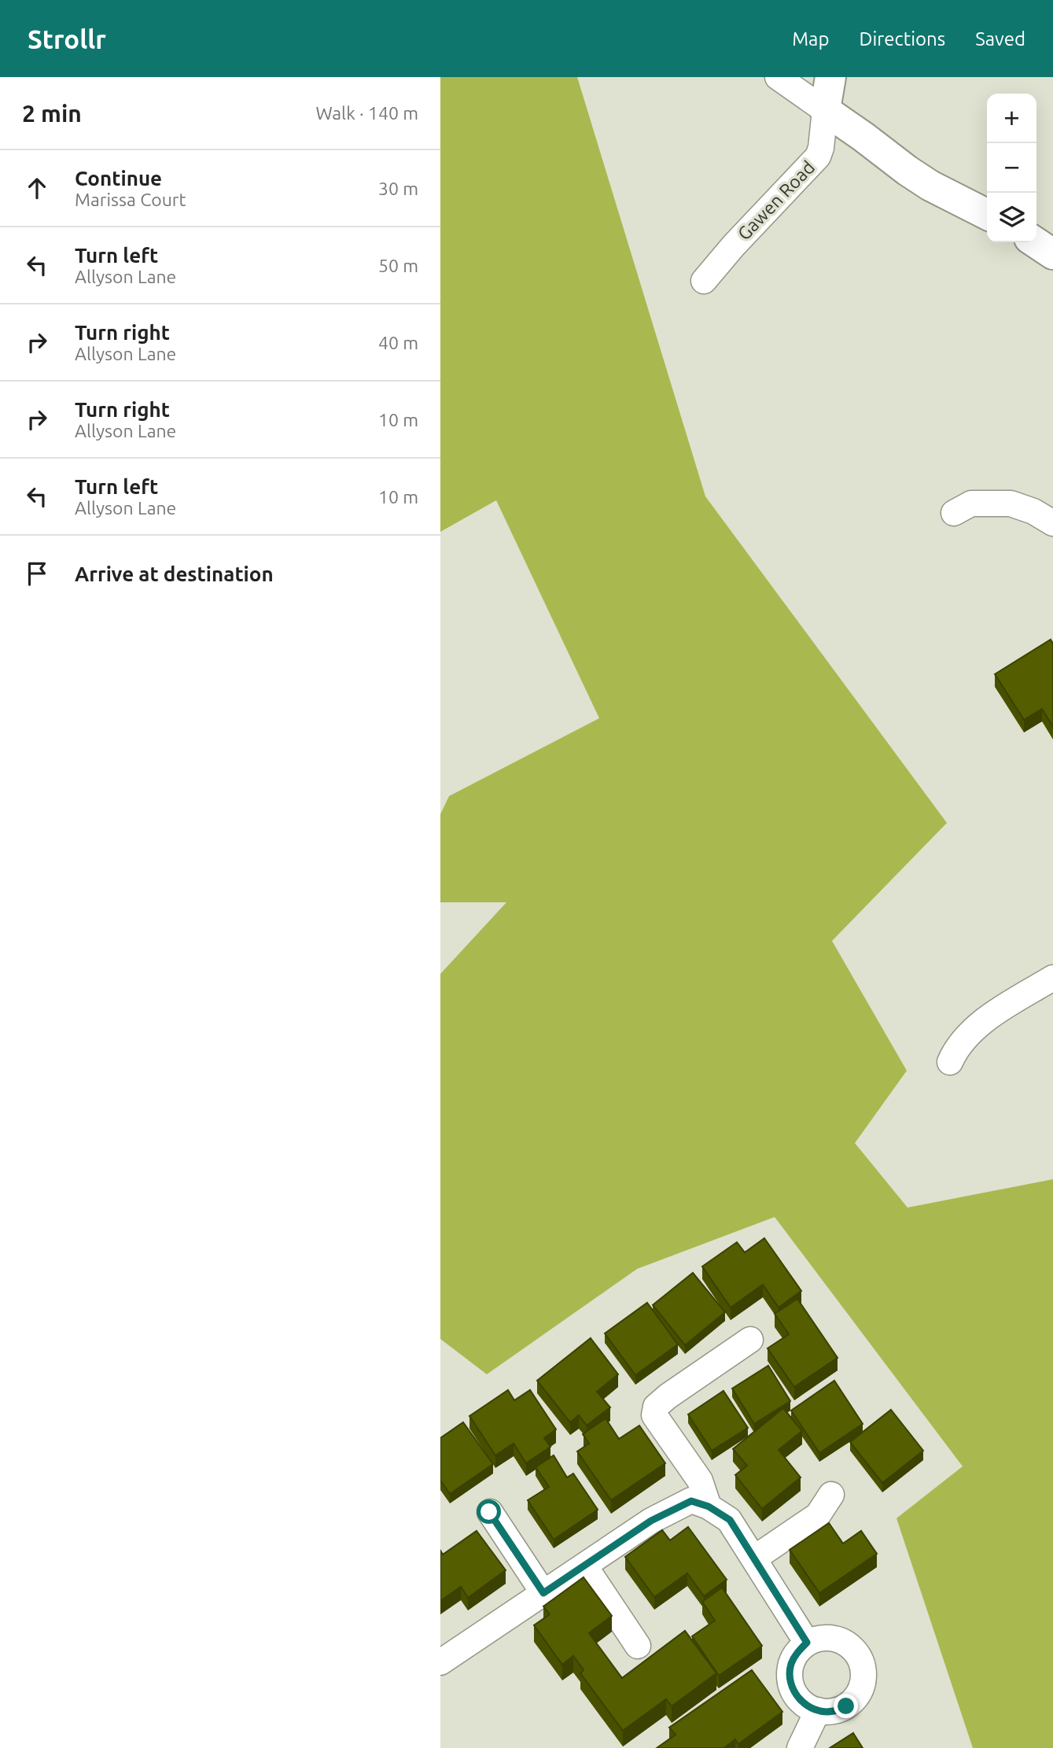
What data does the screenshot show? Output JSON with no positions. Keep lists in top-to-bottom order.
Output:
{
  "streets": {
    "street": ["Gawen Road"]
  },
  "page": {
    "header": "Strollr",
    "nav": ["Map", "Directions", "Saved"],
    "heading": ["2 min", "Walk · 140 m"],
    "map_buttons": ["+", "−"],
    "list": [
      ["Continue", "Marissa Court", "30 m"],
      ["Turn left", "Allyson Lane", "50 m"],
      ["Turn right", "Allyson Lane", "40 m"],
      ["Turn right", "Allyson Lane", "10 m"],
      ["Turn left", "Allyson Lane", "10 m"],
      "Arrive at destination"
    ]
  }
}
